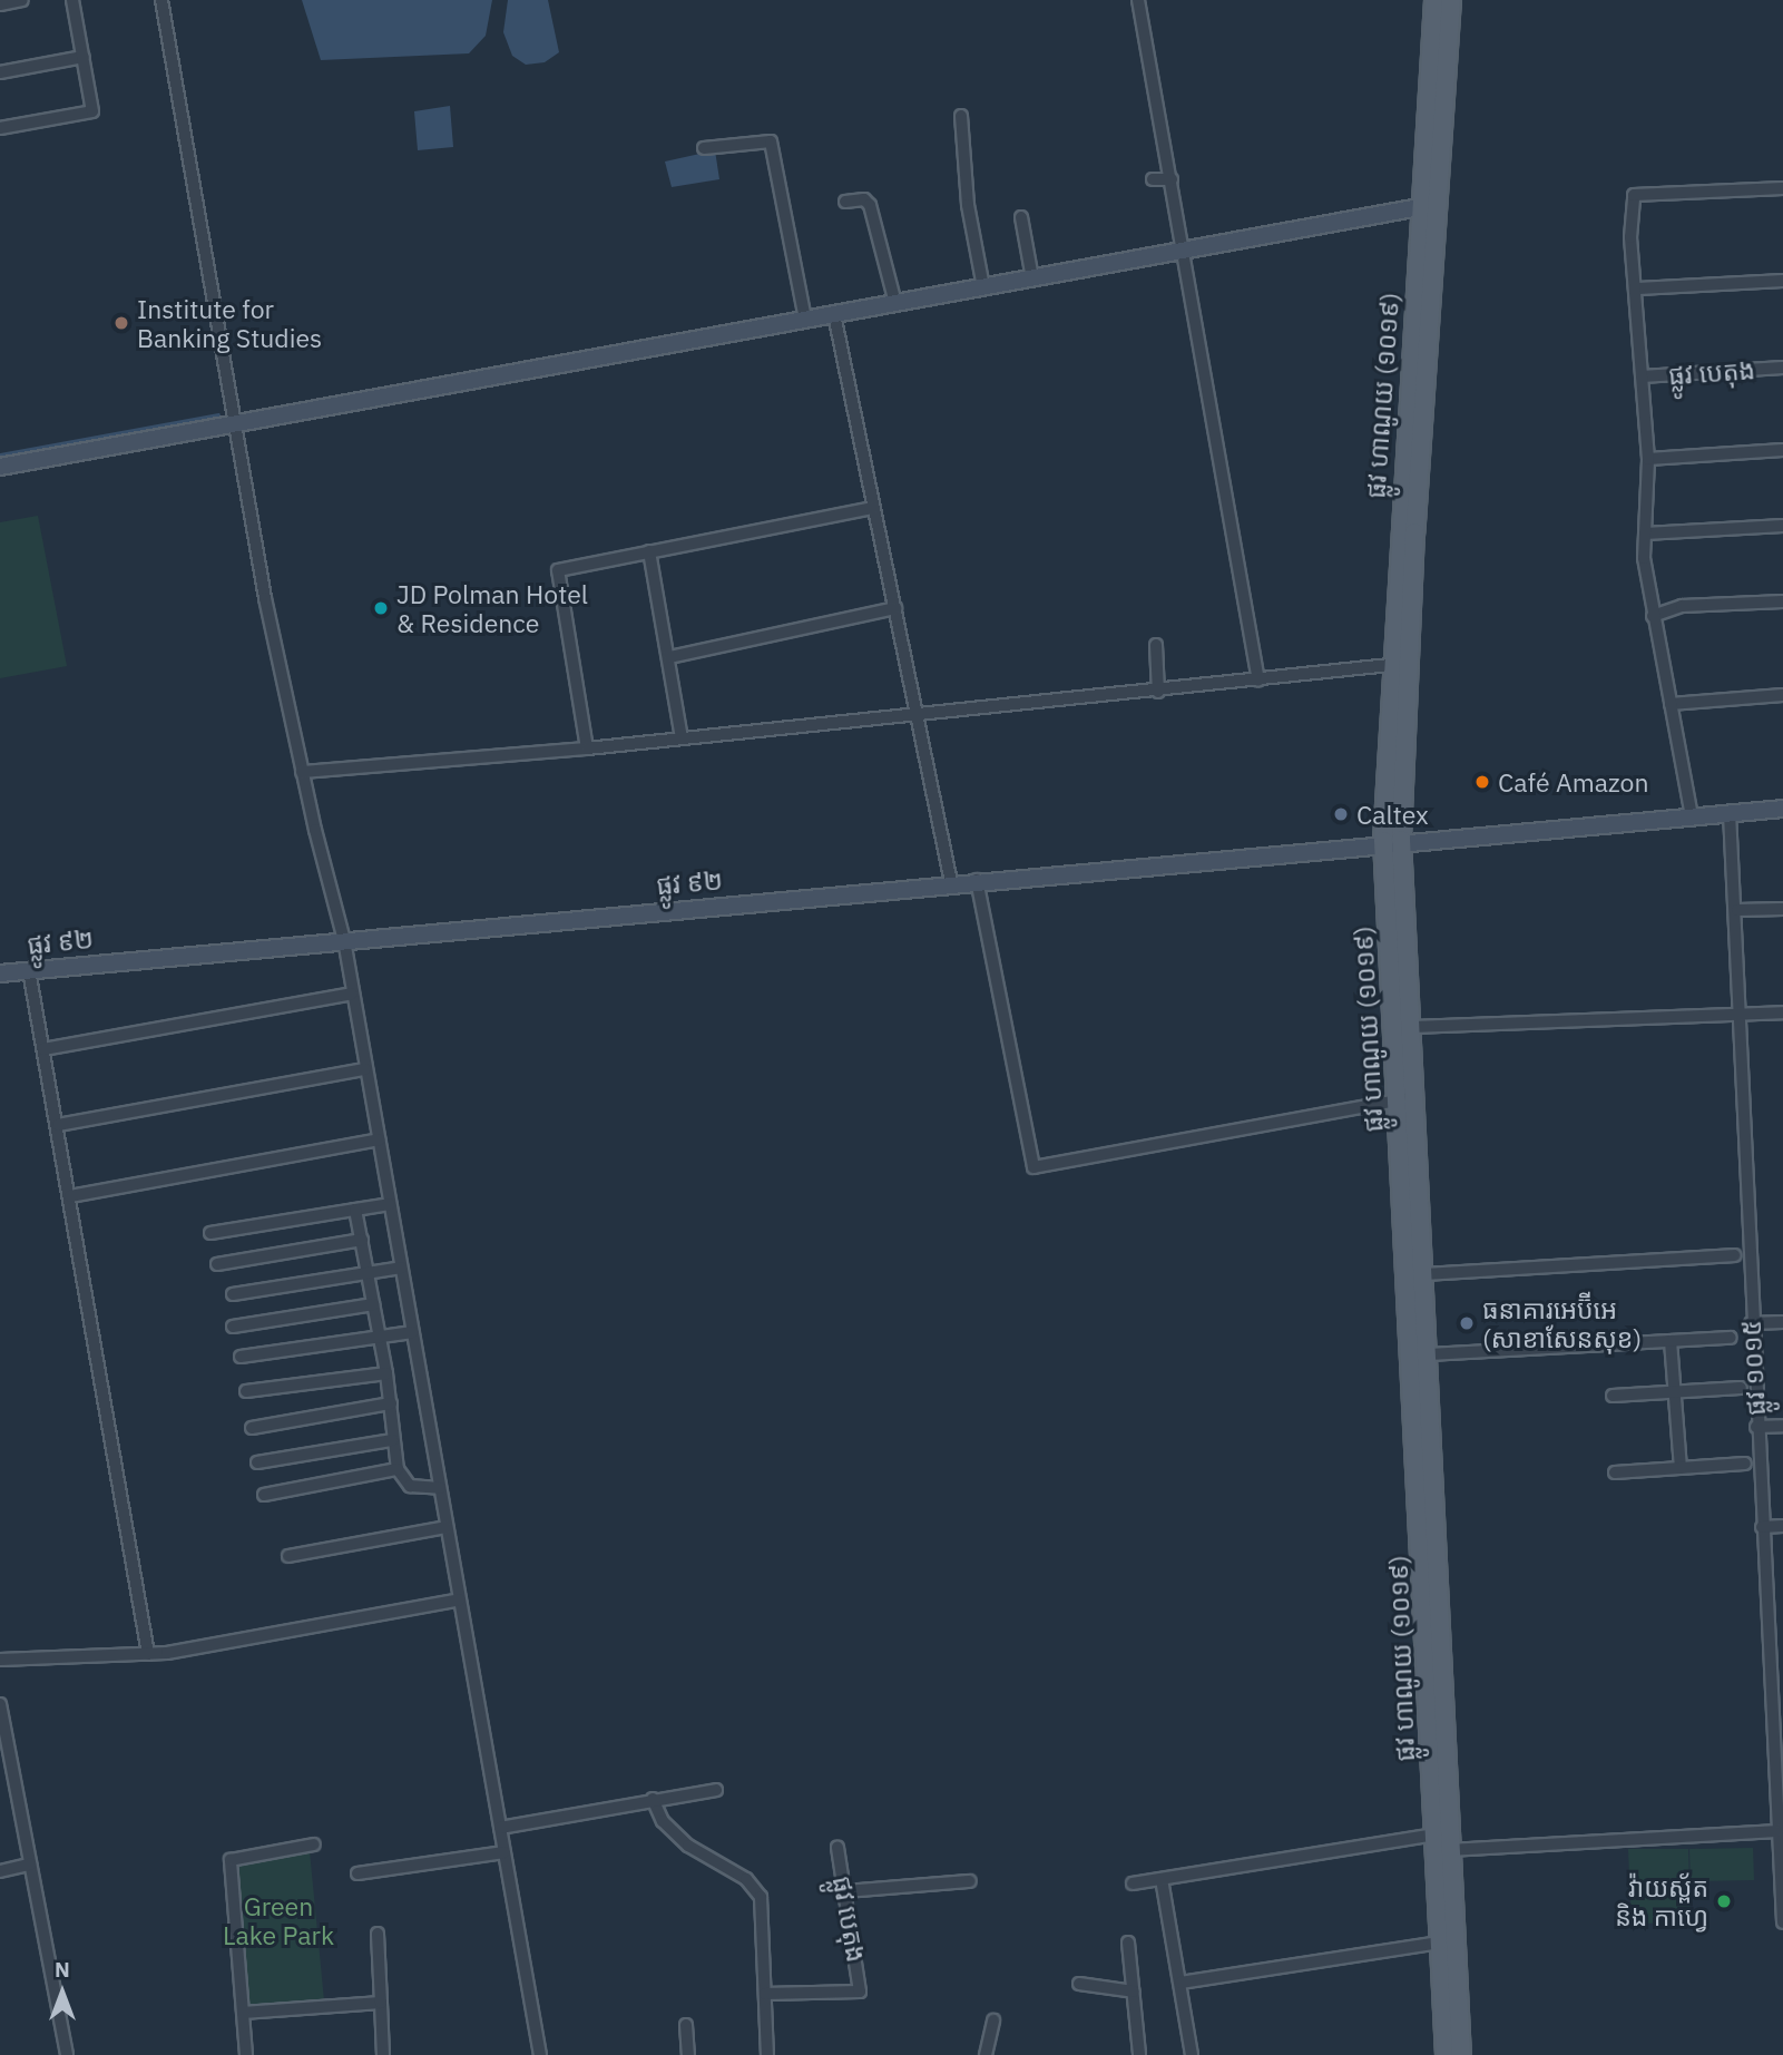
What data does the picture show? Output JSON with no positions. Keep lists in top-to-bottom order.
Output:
{
  "streets": {
    "main road": ["ផ្លូវ ហាណូយ (១០១៩)", "ផ្លូវ ៩២"],
    "street": ["ផ្លូវ បេតុង", "ផ្លូវ ១០១៥"]
  },
  "crossings": [
    ["ផ្លូវ ហាណូយ (១០១៩)", "ផ្លូវ ៩២"],
    ["ផ្លូវ ៩២", "ផ្លូវ ១០១៥"]
  ],
  "parks": ["Green Lake Park"],
  "places": [
    "Institute for Banking Studies",
    "JD Polman Hotel & Residence",
    "Café Amazon",
    "Caltex",
    "ធនាគារអេប៊ីអេ (សាខាសែនសុខ)",
    "វ៉ាយស្ព័ត និង កាហ្វេ"
  ],
  "north": "top"
}
